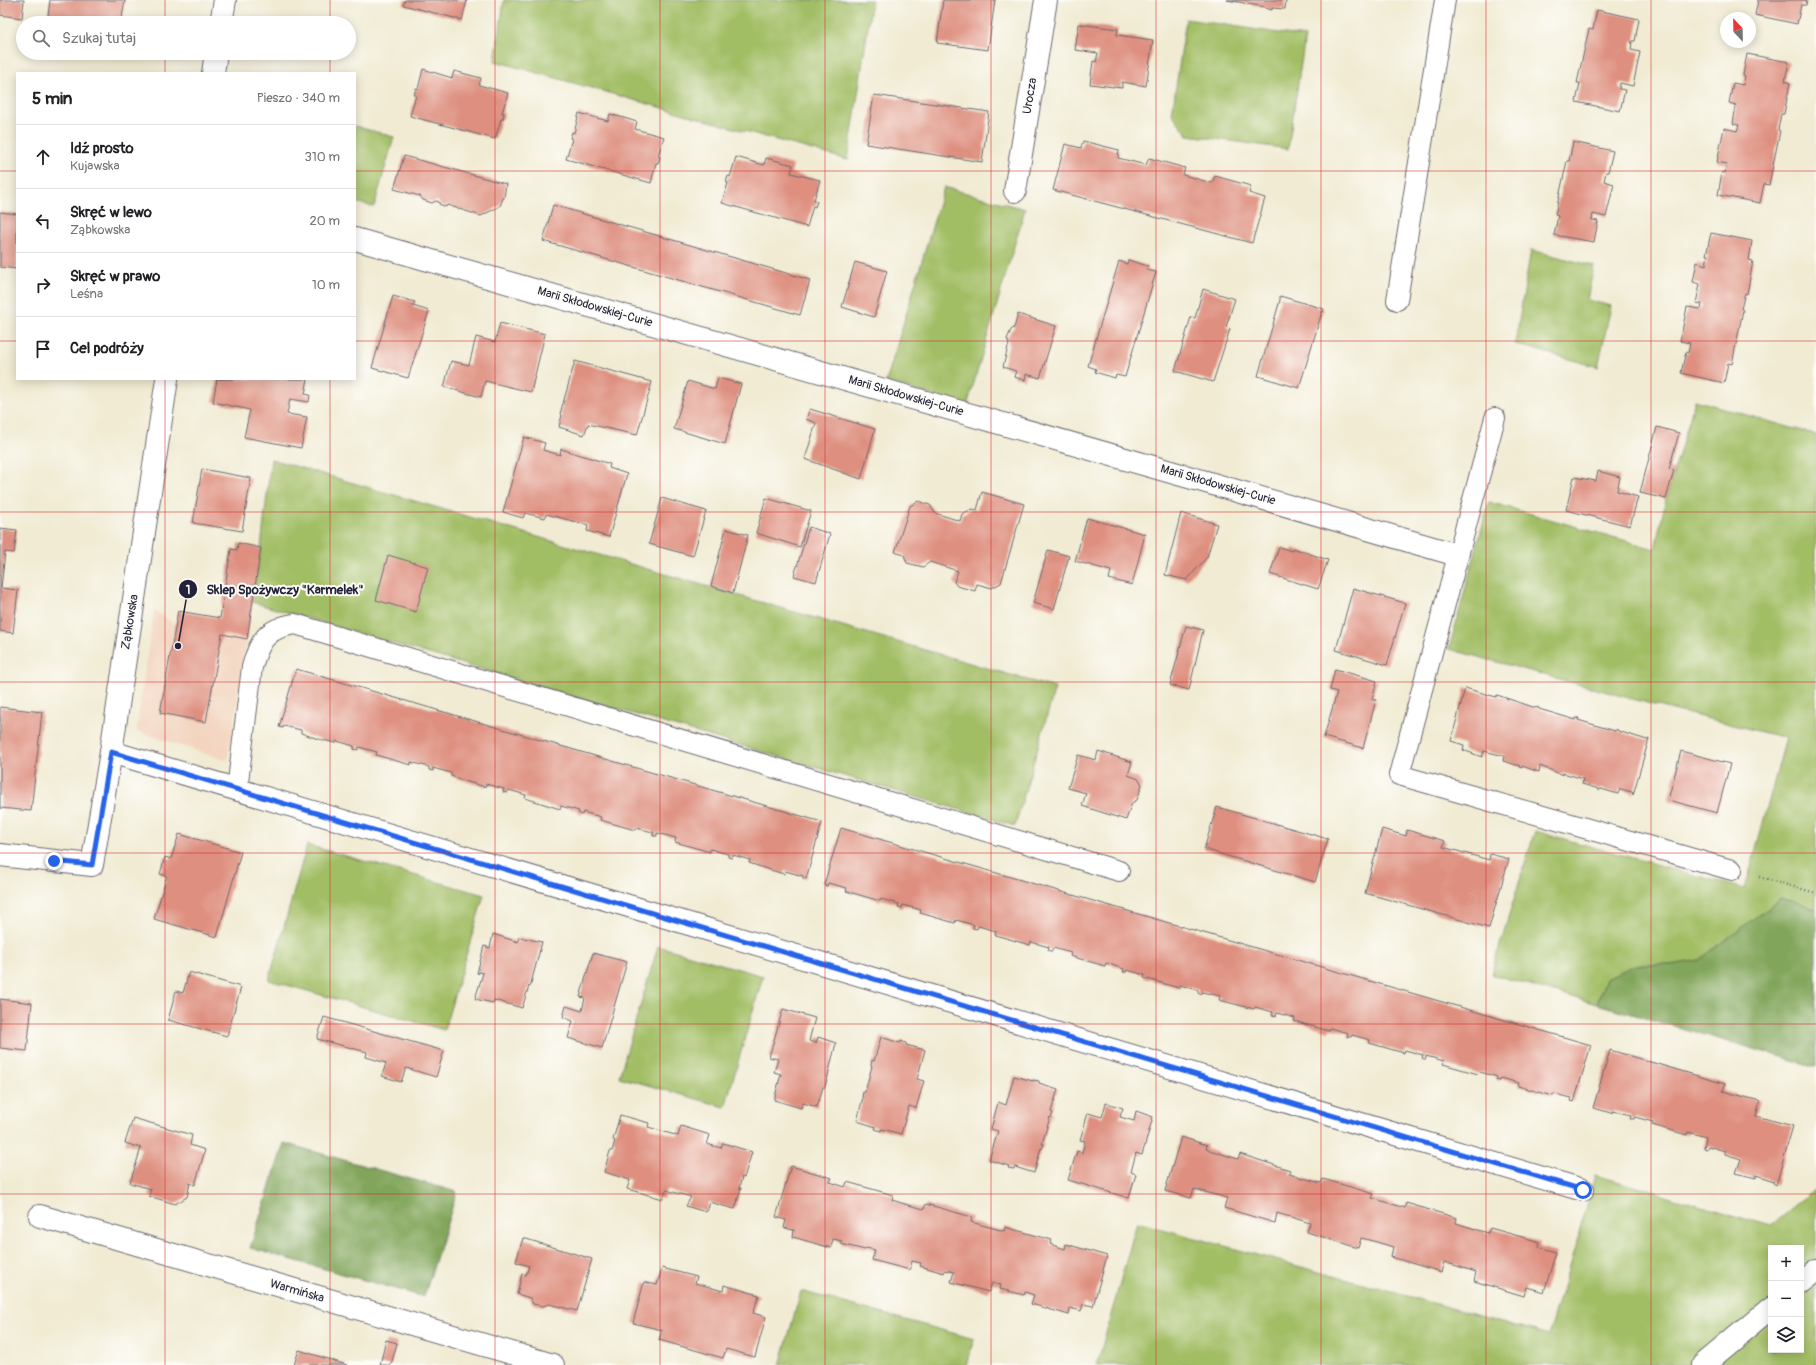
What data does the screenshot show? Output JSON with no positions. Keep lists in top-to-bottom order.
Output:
{
  "streets": {
    "street": [
      "Urocza",
      "Marii Skłodowskiej-Curie",
      "Ząbkowska",
      "Warmińska"
    ]
  },
  "places": ["Sklep Spożywczy \"Karmelek\""],
  "north": "top",
  "page": {
    "search": "Szukaj tutaj",
    "heading": ["5 min", "Pieszo · 340 m"],
    "list": [
      ["Idź prosto", "Kujawska", "310 m"],
      ["Skręć w lewo", "Ząbkowska", "20 m"],
      ["Skręć w prawo", "Leśna", "10 m"],
      "Cel podróży"
    ],
    "map_buttons": ["+", "−"]
  }
}
